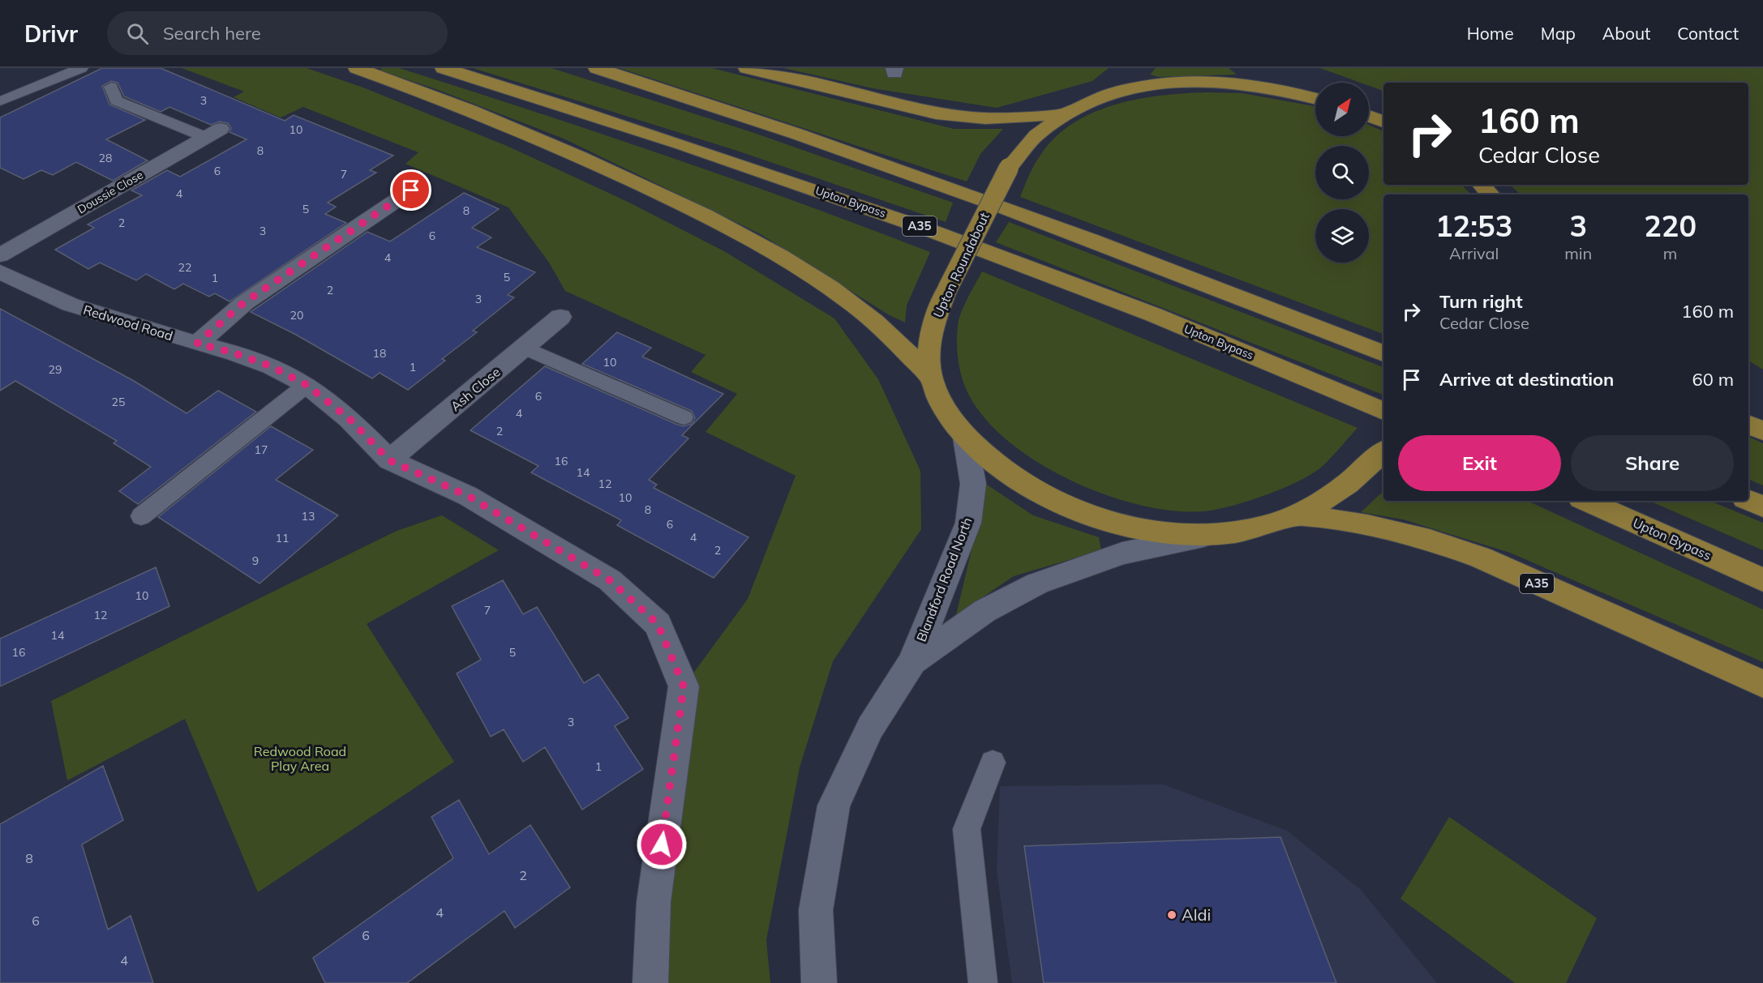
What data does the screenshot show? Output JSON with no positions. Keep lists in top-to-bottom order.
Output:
{
  "streets": {
    "highway": ["Upton Bypass", "A35", "Upton Roundabout"],
    "street": [
      "Doussie Close",
      "Redwood Road",
      "Ash Close",
      "Blandford Road North"
    ]
  },
  "crossings": [
    ["A35", "Upton Roundabout"],
    ["Upton Roundabout", "Blandford Road North"],
    ["Redwood Road", "Ash Close"]
  ],
  "parks": ["Redwood Road Play Area"],
  "places": ["Aldi"],
  "house_numbers": [
    "3",
    "10",
    "8",
    "28",
    "6",
    "7",
    "4",
    "5",
    "8",
    "2",
    "3",
    "6",
    "4",
    "22",
    "5",
    "1",
    "2",
    "3",
    "20",
    "18",
    "10",
    "1",
    "29",
    "6",
    "25",
    "4",
    "2",
    "17",
    "16",
    "14",
    "12",
    "10",
    "8",
    "13",
    "6",
    "4",
    "11",
    "2",
    "9",
    "10",
    "7",
    "12",
    "14",
    "16",
    "5",
    "3",
    "1",
    "8",
    "2",
    "4",
    "6",
    "6",
    "4"
  ],
  "north": "top right",
  "page": {
    "header": "Drivr",
    "search": "Search here",
    "nav": [
      "Home",
      "Map",
      "About",
      "Contact"
    ],
    "turn": ["160 m", "Cedar Close"],
    "eta": [
      "12:53",
      "Arrival",
      "3",
      "min",
      "220",
      "m"
    ],
    "list": [
      {
        "name": "Turn right",
        "note": "Cedar Close",
        "value": "160 m"
      },
      {
        "name": "Arrive at destination",
        "value": "60 m"
      }
    ],
    "buttons": ["Exit", "Share"]
  }
}
